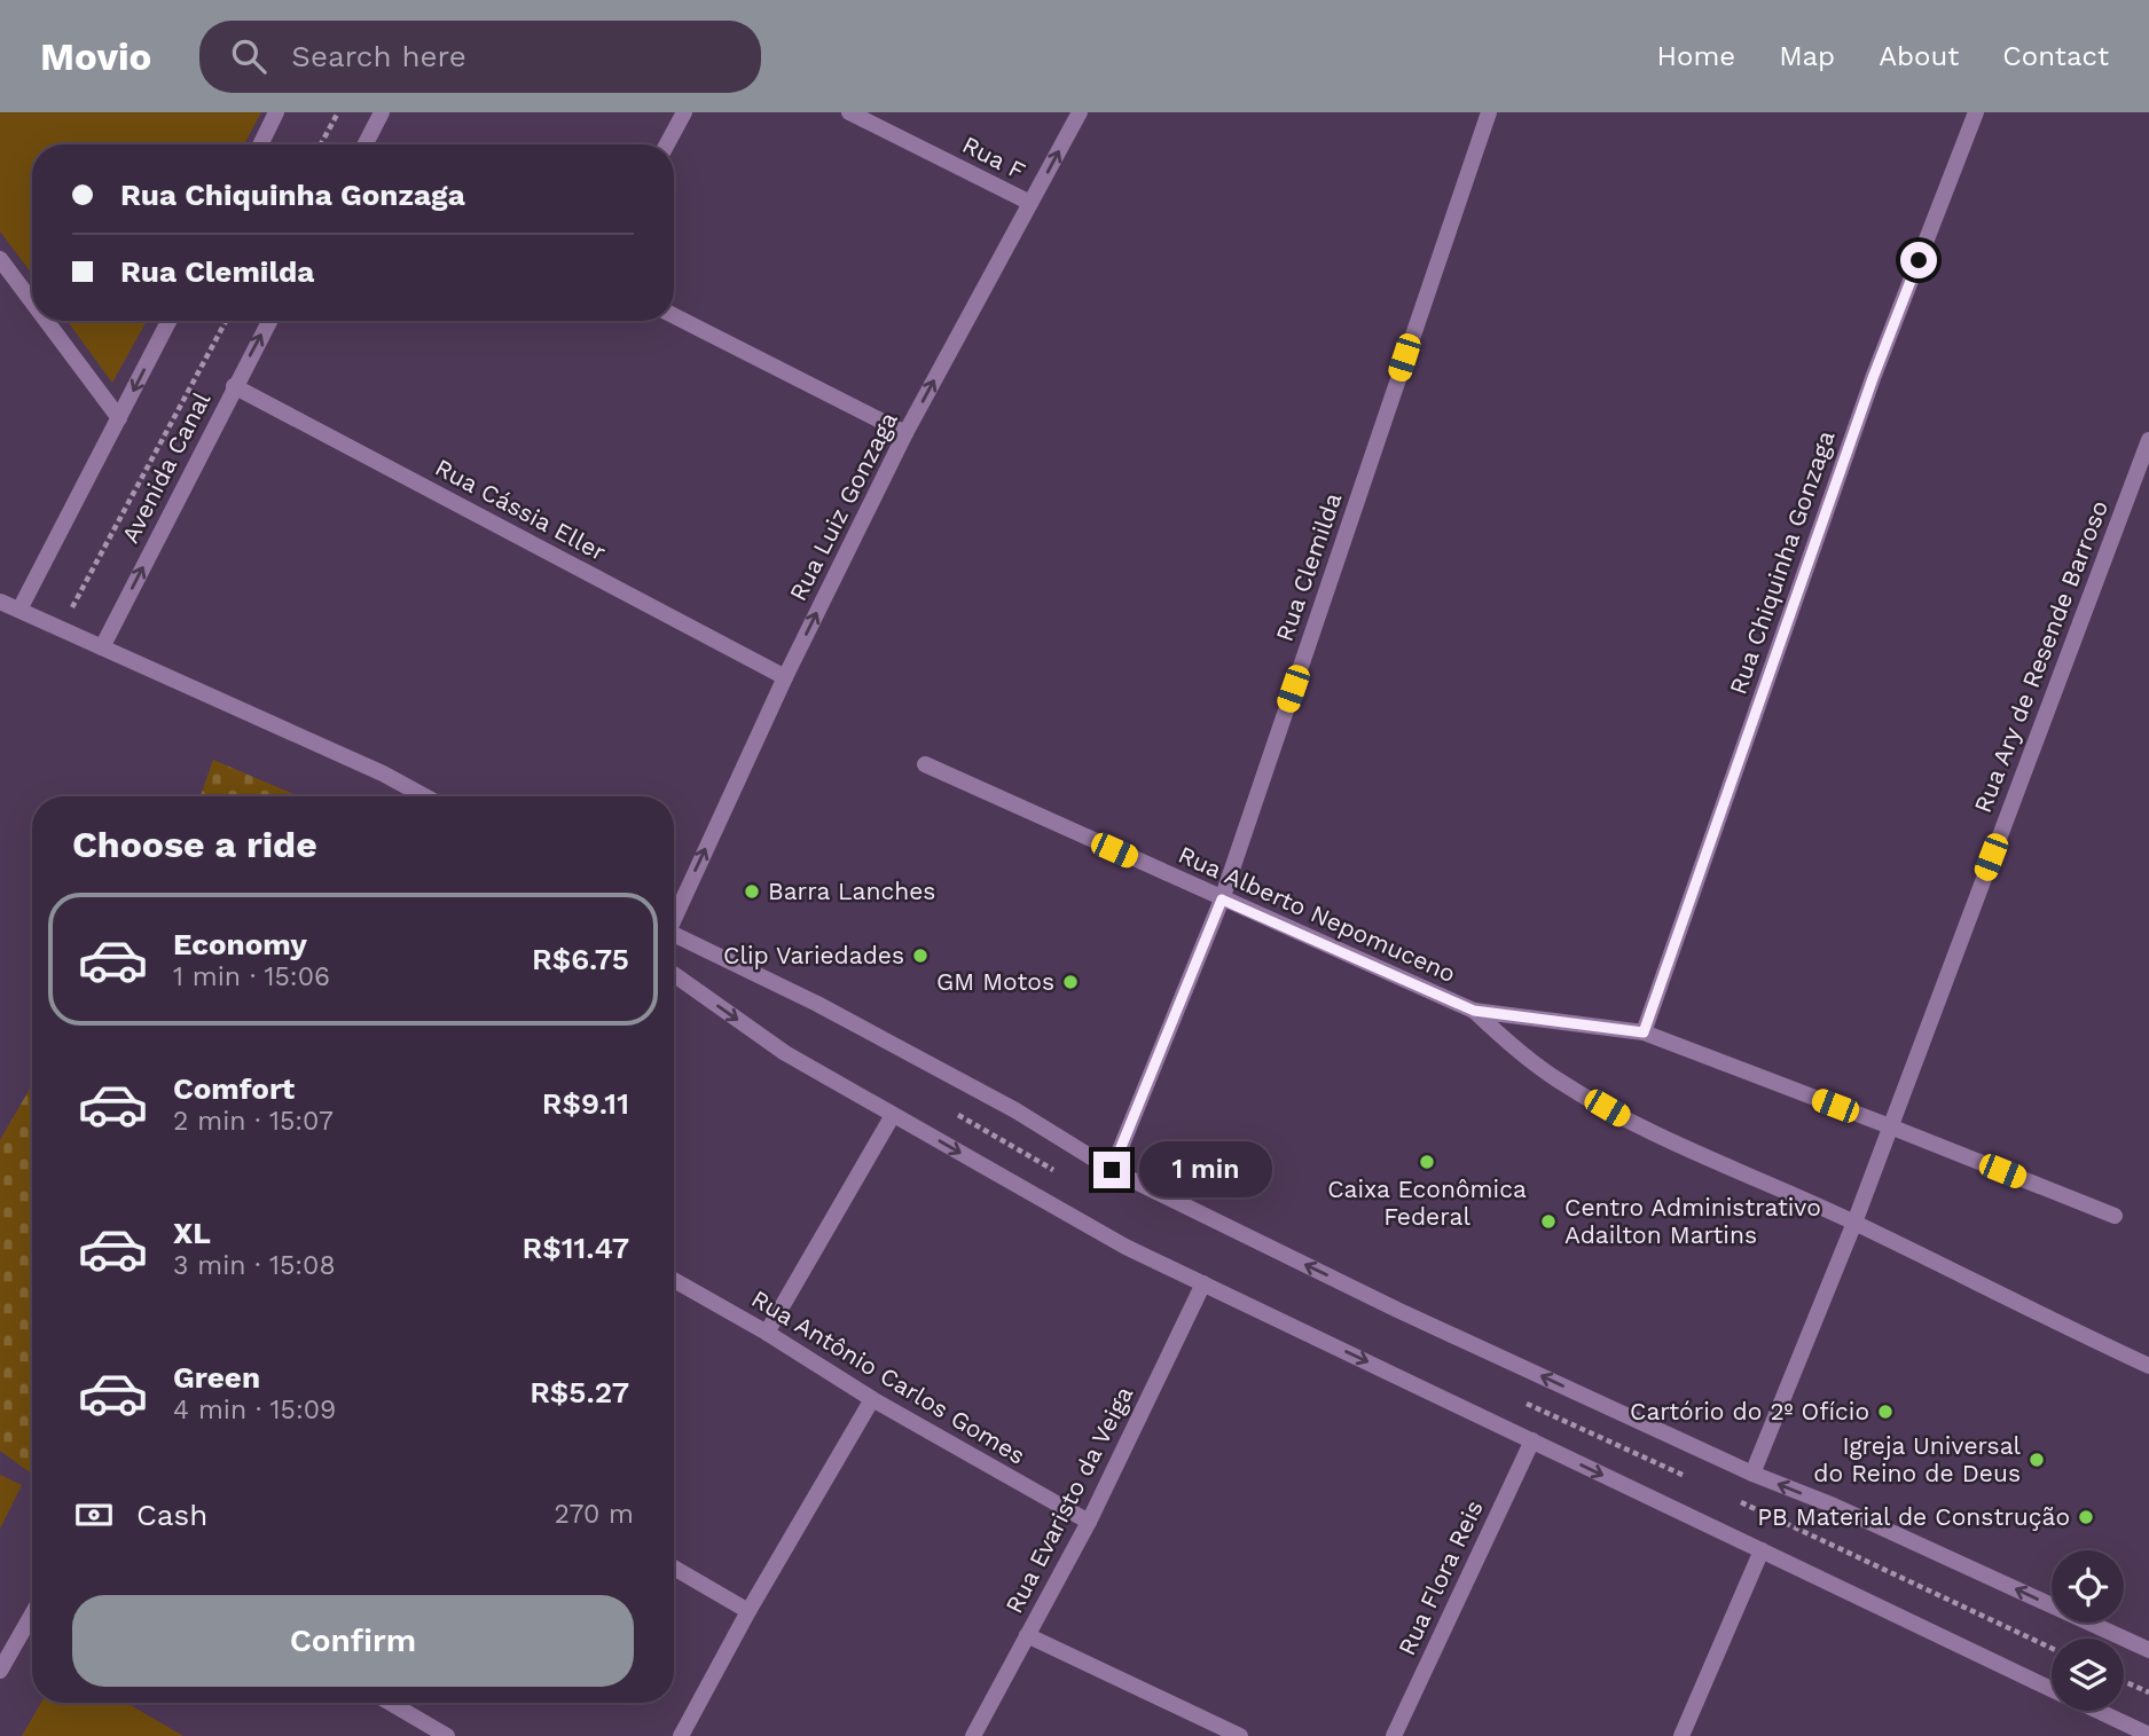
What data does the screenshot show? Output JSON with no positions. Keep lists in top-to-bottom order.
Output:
{
  "streets": {
    "street": [
      "Rua F",
      "Avenida Canal",
      "Rua Luiz Gonzaga",
      "Rua Cássia Eller",
      "Rua Chiquinha Gonzaga",
      "Rua Clemilda",
      "Rua Ary de Resende Barroso",
      "Rua Alberto Nepomuceno",
      "Rua Antônio Carlos Gomes",
      "Rua Evaristo da Veiga",
      "Rua Flora Reis"
    ]
  },
  "crossings": [
    ["Rua F", "Rua Luiz Gonzaga"],
    ["Avenida Canal", "Rua Cássia Eller"],
    ["Rua Luiz Gonzaga", "Rua Cássia Eller"],
    ["Rua Clemilda", "Rua Alberto Nepomuceno"],
    ["Rua Ary de Resende Barroso", "Rua Alberto Nepomuceno"],
    ["Rua Antônio Carlos Gomes", "Rua Evaristo da Veiga"]
  ],
  "one_way": ["Rua Luiz Gonzaga"],
  "places": [
    "Barra Lanches",
    "Clip Variedades",
    "GM Motos",
    "Caixa Econômica Federal",
    "Centro Administrativo Adailton Martins",
    "Cartório do 2º Ofício",
    "Igreja Universal do Reino de Deus",
    "PB Material de Construção"
  ],
  "page": {
    "header": "Movio",
    "search": "Search here",
    "nav": [
      "Home",
      "Map",
      "About",
      "Contact"
    ],
    "banner": ["Rua Chiquinha Gonzaga", "Rua Clemilda"],
    "heading": "Choose a ride",
    "list": [
      {
        "name": "Economy",
        "note": "1 min · 15:06",
        "value": "R$6.75"
      },
      {
        "name": "Comfort",
        "note": "2 min · 15:07",
        "value": "R$9.11"
      },
      {
        "name": "XL",
        "note": "3 min · 15:08",
        "value": "R$11.47"
      },
      {
        "name": "Green",
        "note": "4 min · 15:09",
        "value": "R$5.27"
      }
    ],
    "bubble": "1 min",
    "pay": ["Cash", "270 m"],
    "buttons": "Confirm"
  }
}
